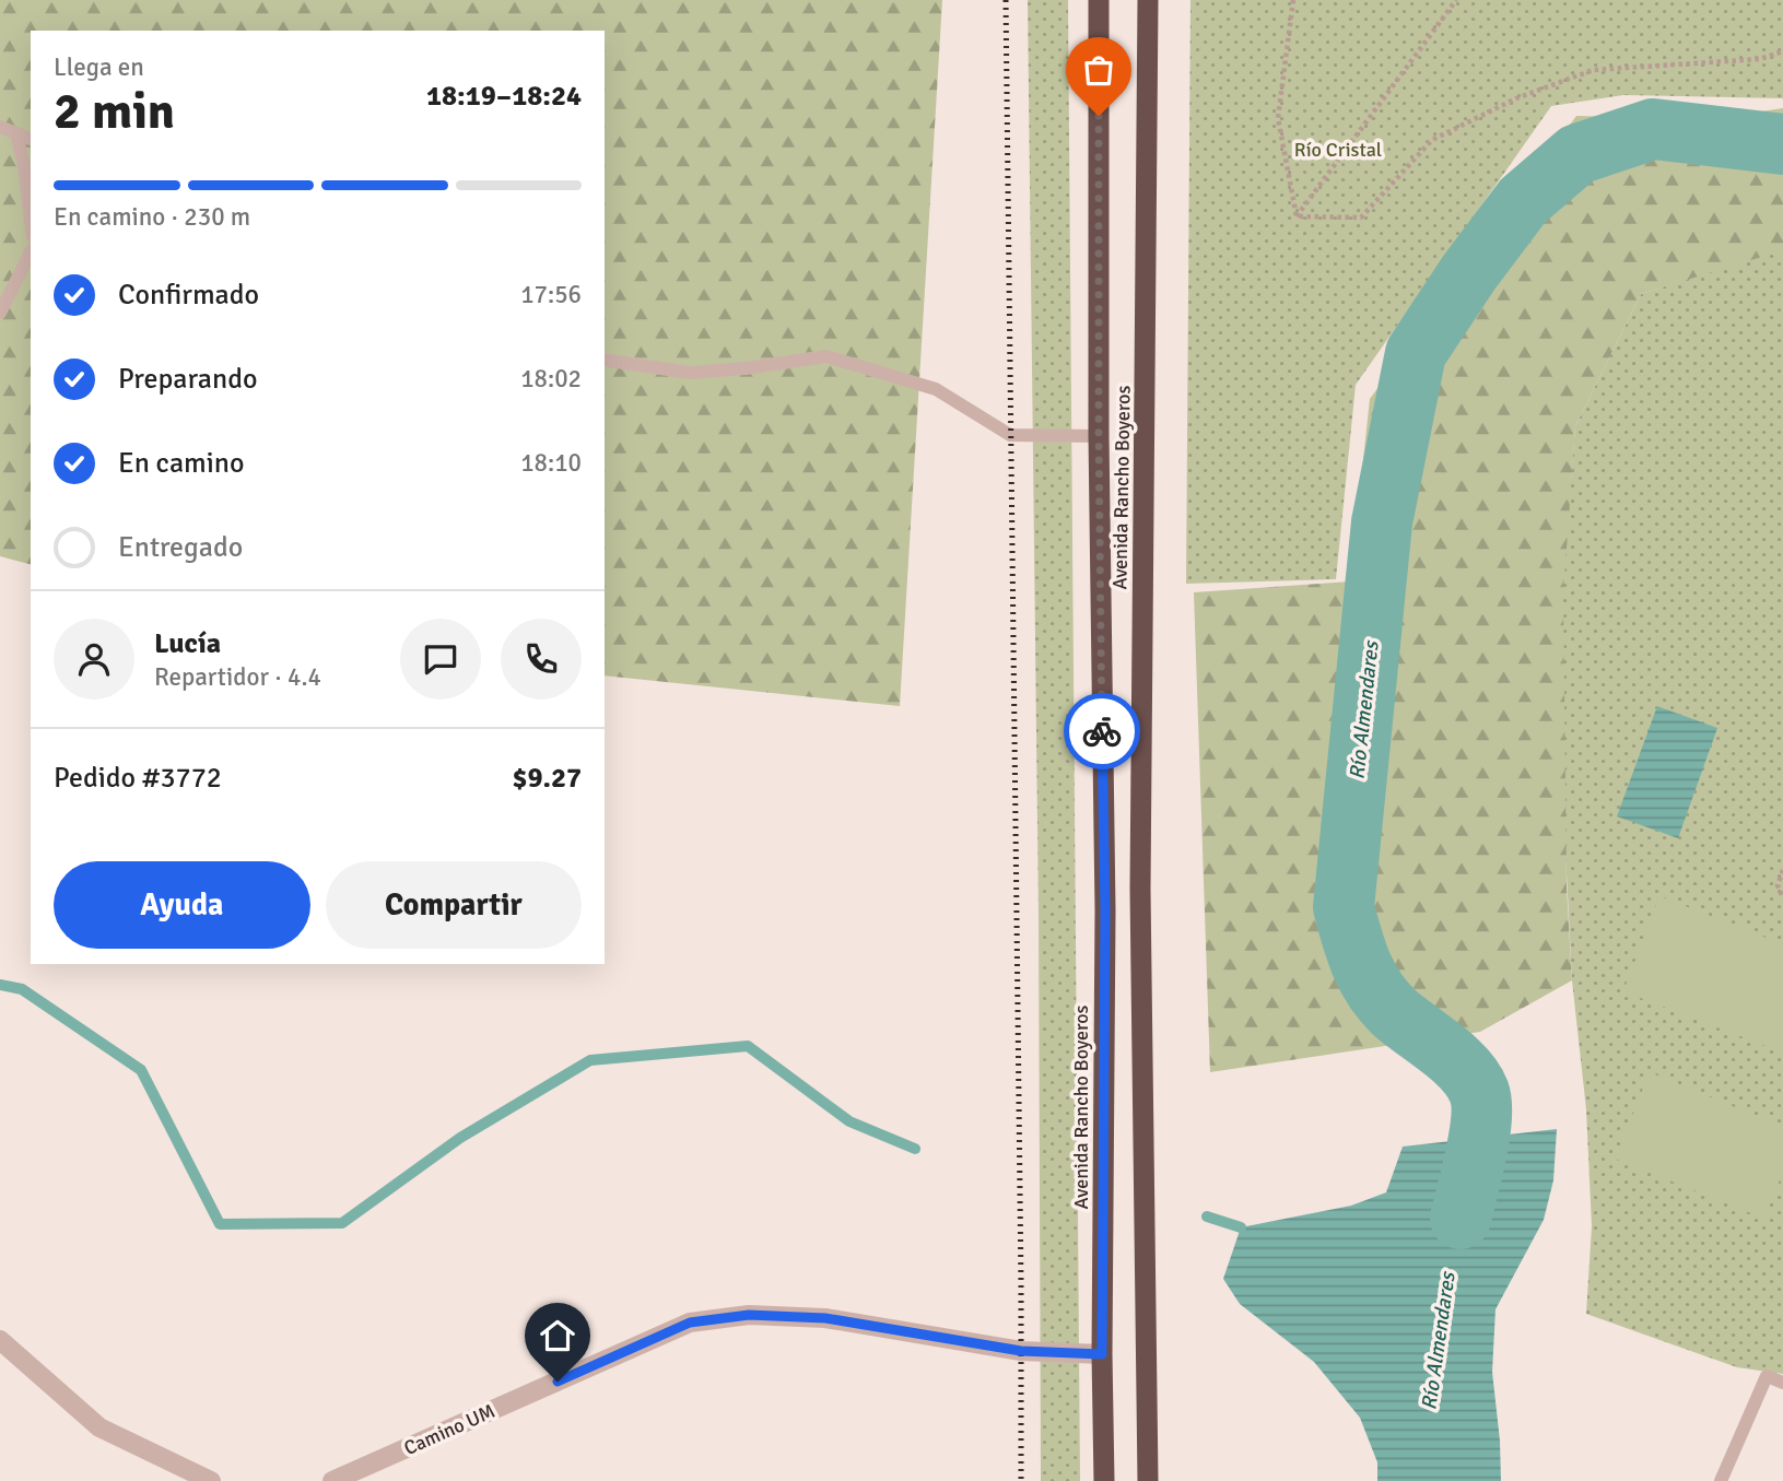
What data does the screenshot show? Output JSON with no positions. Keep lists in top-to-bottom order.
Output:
{
  "streets": {
    "highway": ["Avenida Rancho Boyeros"],
    "street": ["Camino UM"]
  },
  "crossings": [
    ["Avenida Rancho Boyeros", "Camino UM"]
  ],
  "water": ["Río Almendares"],
  "parks": ["Río Cristal"],
  "page": {
    "heading": ["2 min", "Llega en", "18:19–18:24"],
    "panel": [
      "Lucía",
      "Repartidor · 4.4",
      "Pedido #3772",
      "$9.27"
    ],
    "bar": "En camino · 230 m",
    "list": [
      ["Confirmado", "17:56"],
      ["Preparando", "18:02"],
      ["En camino", "18:10"],
      "Entregado"
    ],
    "buttons": ["Ayuda", "Compartir"]
  }
}
